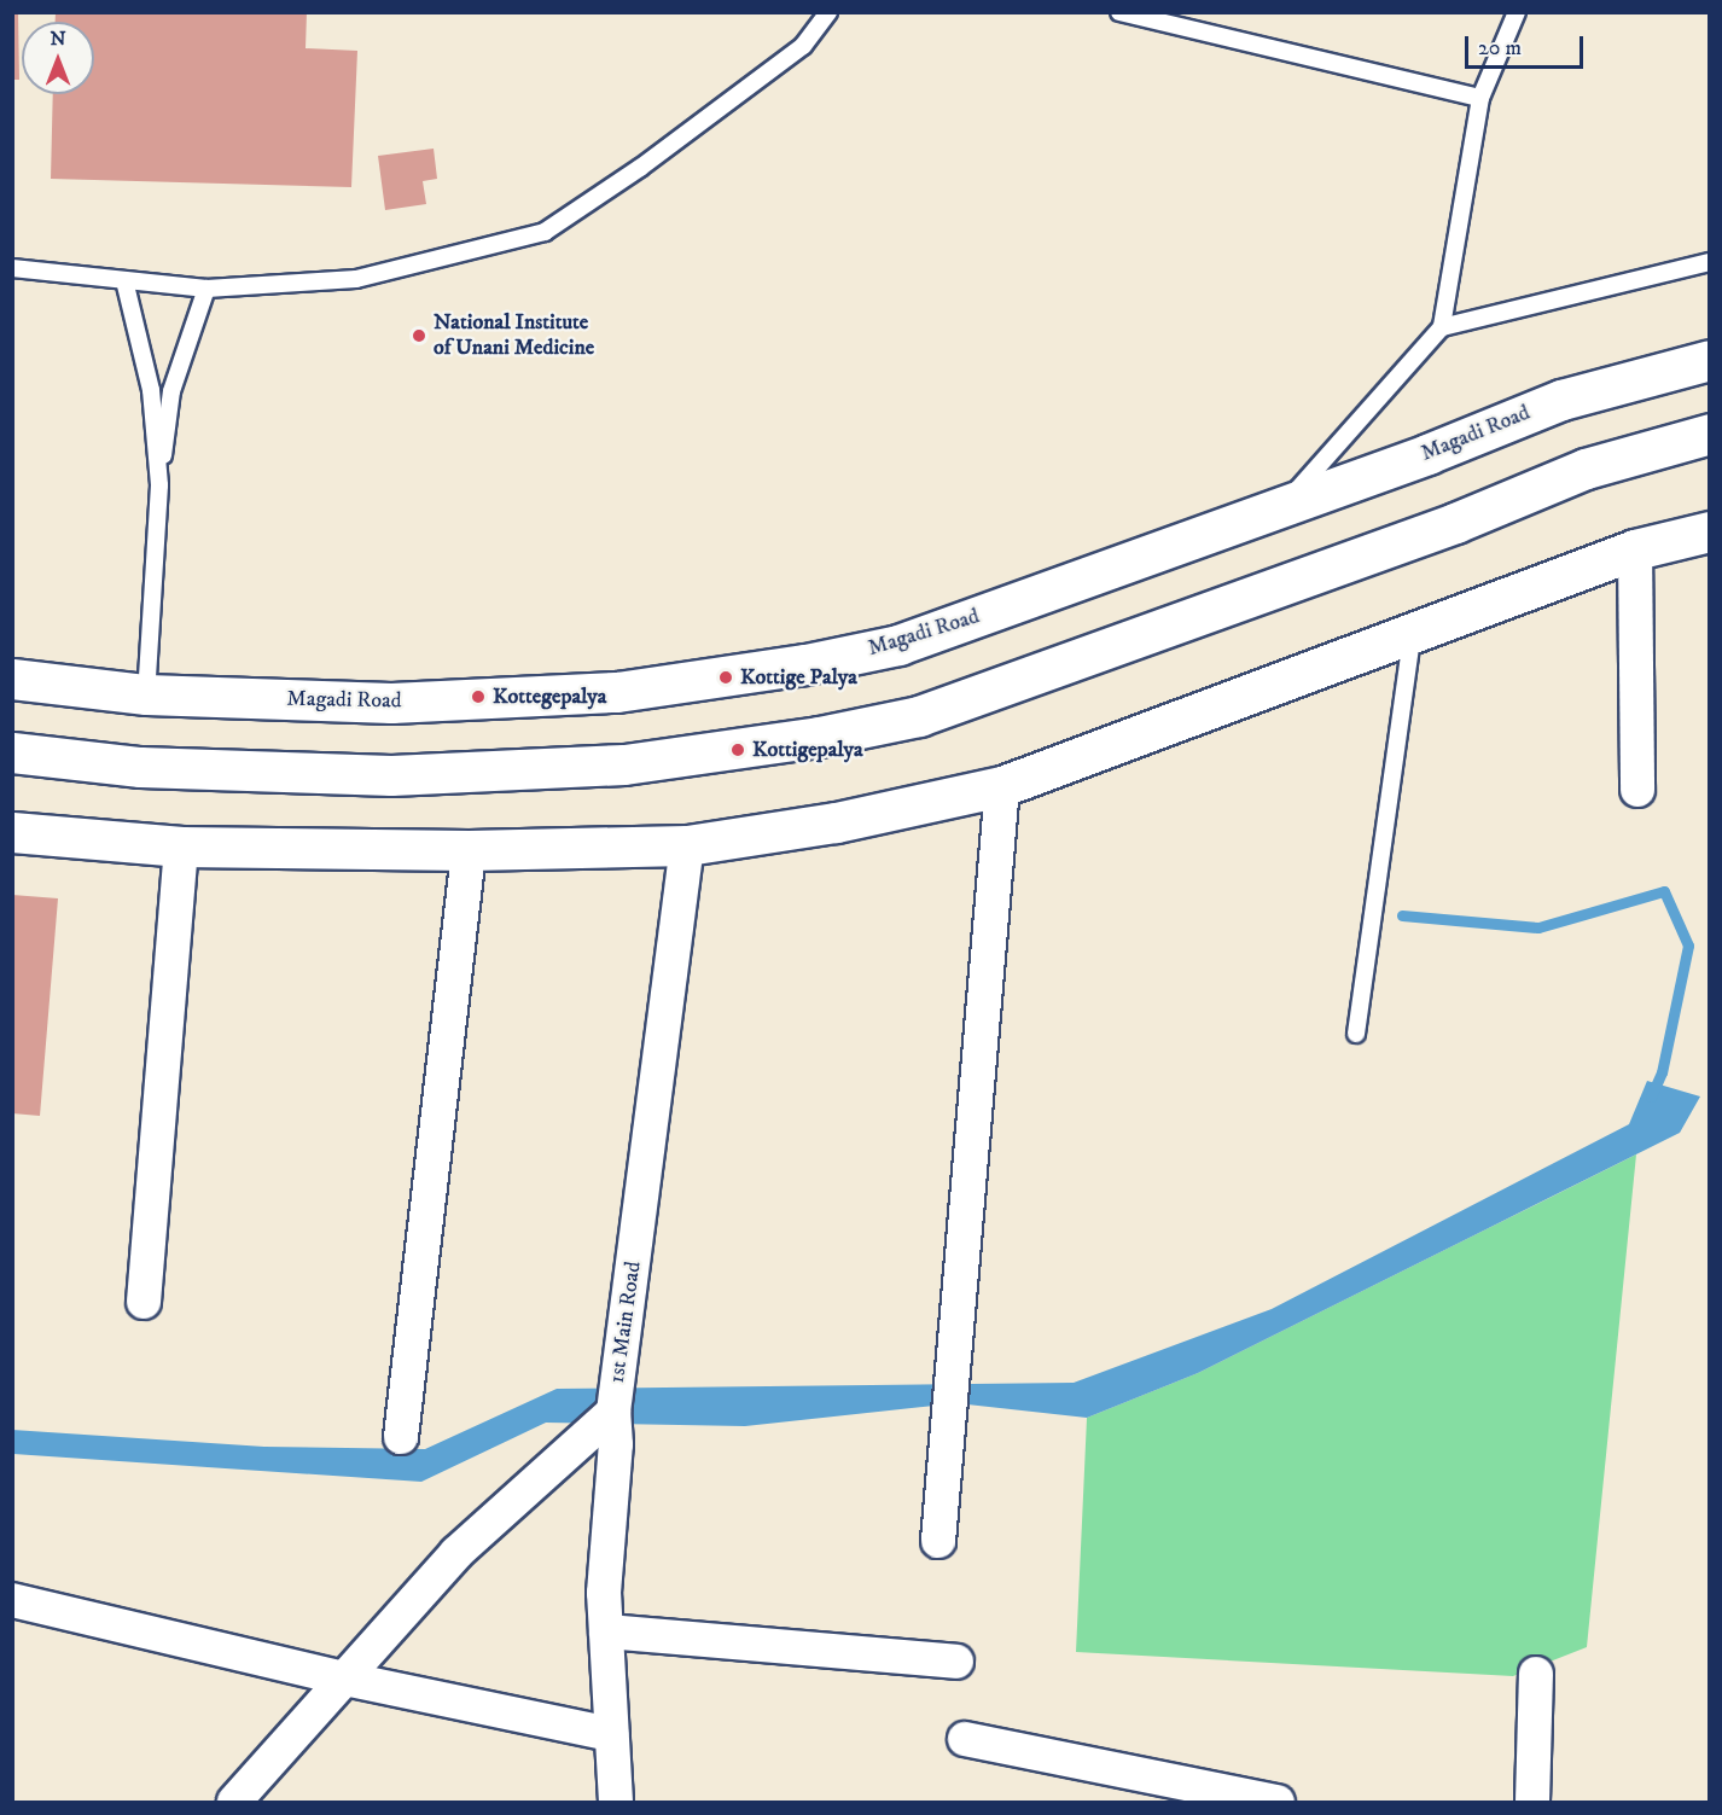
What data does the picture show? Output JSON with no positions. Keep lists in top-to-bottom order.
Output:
{
  "streets": {
    "main road": ["Magadi Road"],
    "street": ["1st Main Road"]
  },
  "places": [
    "National Institute of Unani Medicine",
    "Kottige Palya",
    "Kottegepalya",
    "Kottigepalya"
  ],
  "scale_bar": "20 m",
  "north": "top"
}
